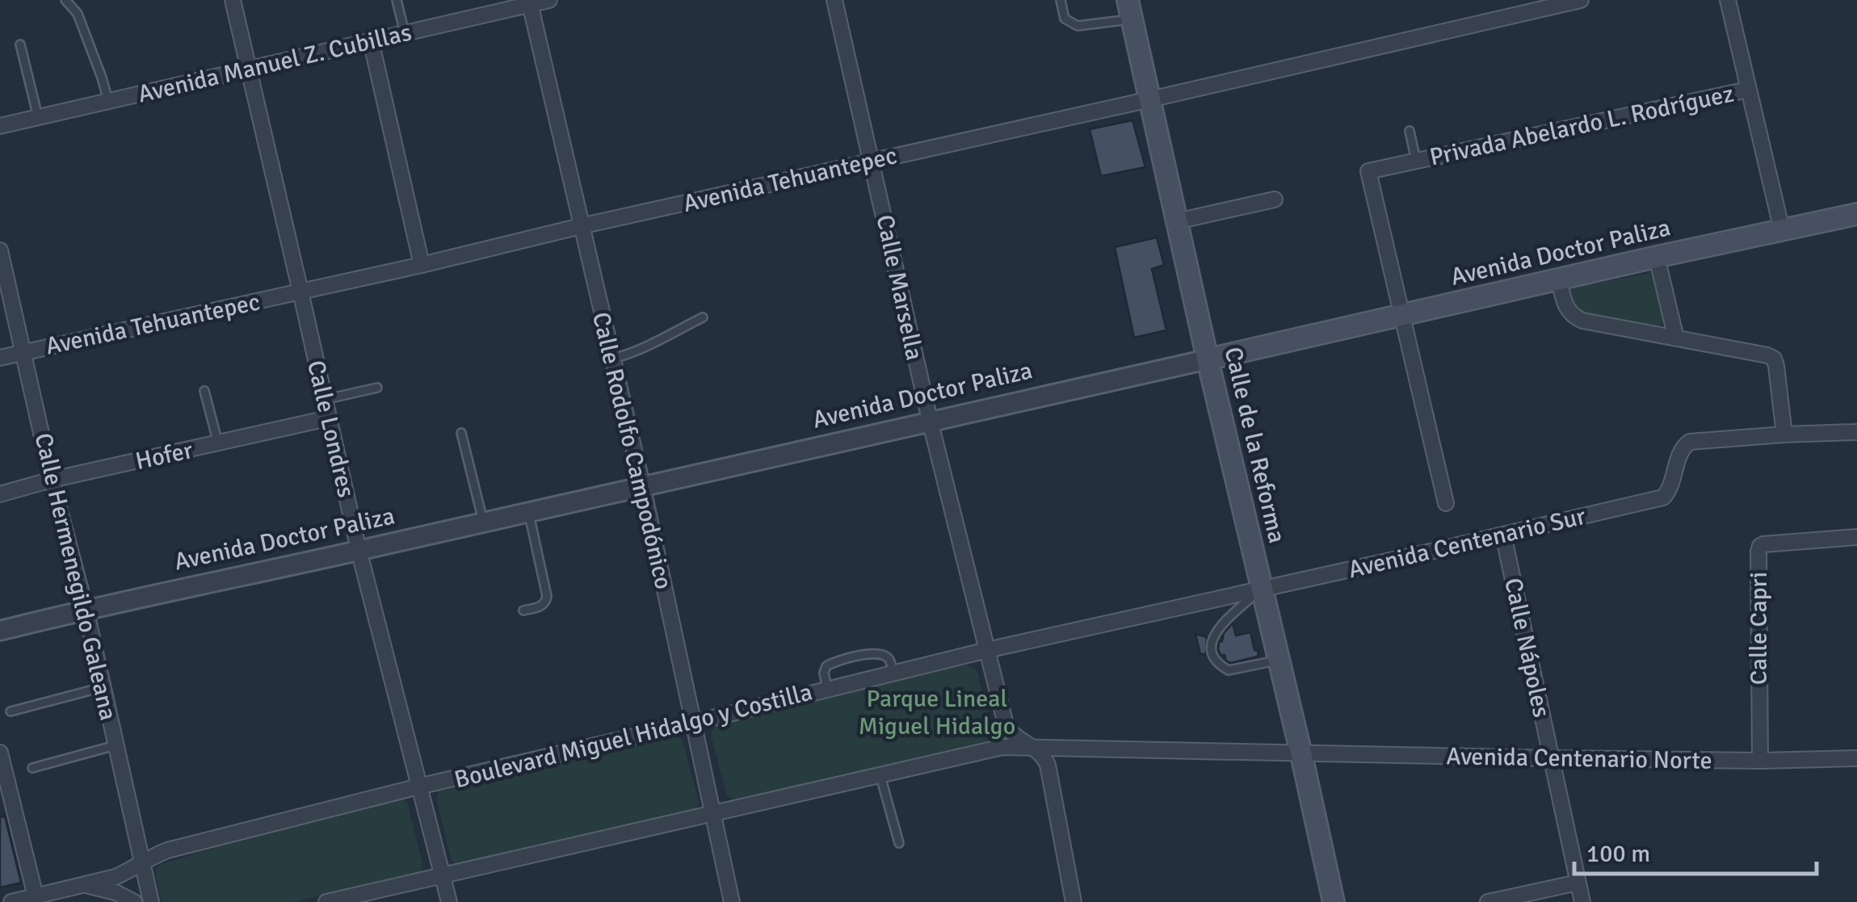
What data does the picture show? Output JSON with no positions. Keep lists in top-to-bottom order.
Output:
{
  "streets": {
    "main road": ["Avenida Doctor Paliza", "Calle de la Reforma"],
    "street": [
      "Avenida Manuel Z. Cubillas",
      "Privada Abelardo L. Rodríguez",
      "Avenida Tehuantepec",
      "Calle Marsella",
      "Calle Londres",
      "Calle Rodolfo Campodónico",
      "Hofer",
      "Avenida Centenario Sur",
      "Calle Hermenegildo Galeana",
      "Calle Capri",
      "Calle Nápoles",
      "Boulevard Miguel Hidalgo y Costilla",
      "Avenida Centenario Norte"
    ]
  },
  "crossings": [
    ["Avenida Manuel Z. Cubillas", "Calle Londres"],
    ["Avenida Manuel Z. Cubillas", "Calle Rodolfo Campodónico"],
    ["Privada Abelardo L. Rodríguez", "Avenida Doctor Paliza"],
    ["Avenida Tehuantepec", "Calle Marsella"],
    ["Avenida Tehuantepec", "Calle Londres"],
    ["Avenida Tehuantepec", "Calle de la Reforma"],
    ["Avenida Tehuantepec", "Calle Rodolfo Campodónico"],
    ["Avenida Tehuantepec", "Calle Hermenegildo Galeana"],
    ["Avenida Doctor Paliza", "Calle Marsella"],
    ["Avenida Doctor Paliza", "Calle Londres"],
    ["Avenida Doctor Paliza", "Calle de la Reforma"],
    ["Avenida Doctor Paliza", "Calle Rodolfo Campodónico"],
    ["Avenida Doctor Paliza", "Calle Hermenegildo Galeana"],
    ["Calle Marsella", "Boulevard Miguel Hidalgo y Costilla"],
    ["Calle Londres", "Hofer"],
    ["Calle Londres", "Boulevard Miguel Hidalgo y Costilla"],
    ["Calle de la Reforma", "Avenida Centenario Sur"],
    ["Calle de la Reforma", "Boulevard Miguel Hidalgo y Costilla"],
    ["Calle de la Reforma", "Avenida Centenario Norte"],
    ["Calle Rodolfo Campodónico", "Boulevard Miguel Hidalgo y Costilla"],
    ["Hofer", "Calle Hermenegildo Galeana"],
    ["Avenida Centenario Sur", "Calle Nápoles"],
    ["Avenida Centenario Sur", "Boulevard Miguel Hidalgo y Costilla"],
    ["Calle Hermenegildo Galeana", "Boulevard Miguel Hidalgo y Costilla"],
    ["Calle Capri", "Avenida Centenario Norte"],
    ["Calle Nápoles", "Avenida Centenario Norte"]
  ],
  "parks": ["Parque Lineal Miguel Hidalgo"],
  "scale_bar": "100 m"
}
